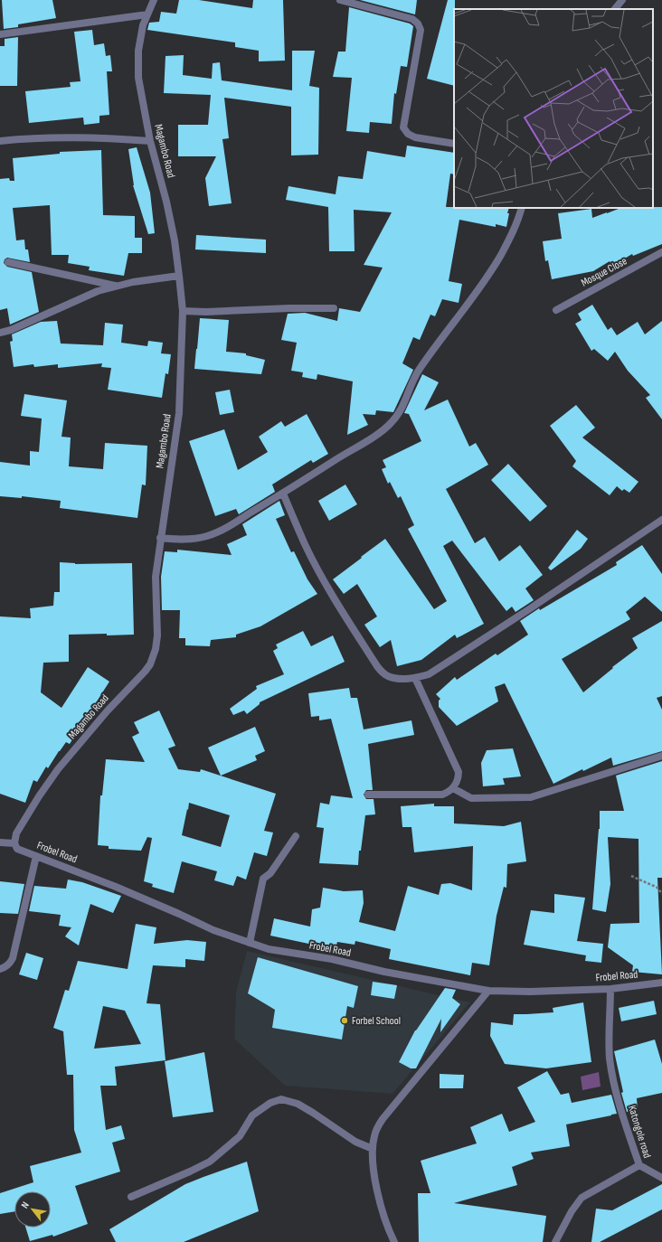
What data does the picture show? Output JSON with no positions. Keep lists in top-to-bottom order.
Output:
{
  "streets": {
    "street": [
      "Magambo Road",
      "Mosque Close",
      "Frobel Road",
      "Katongole road"
    ]
  },
  "crossings": [
    ["Magambo Road", "Frobel Road"],
    ["Frobel Road", "Katongole road"]
  ],
  "places": ["Forbel School"],
  "north": "top left"
}
